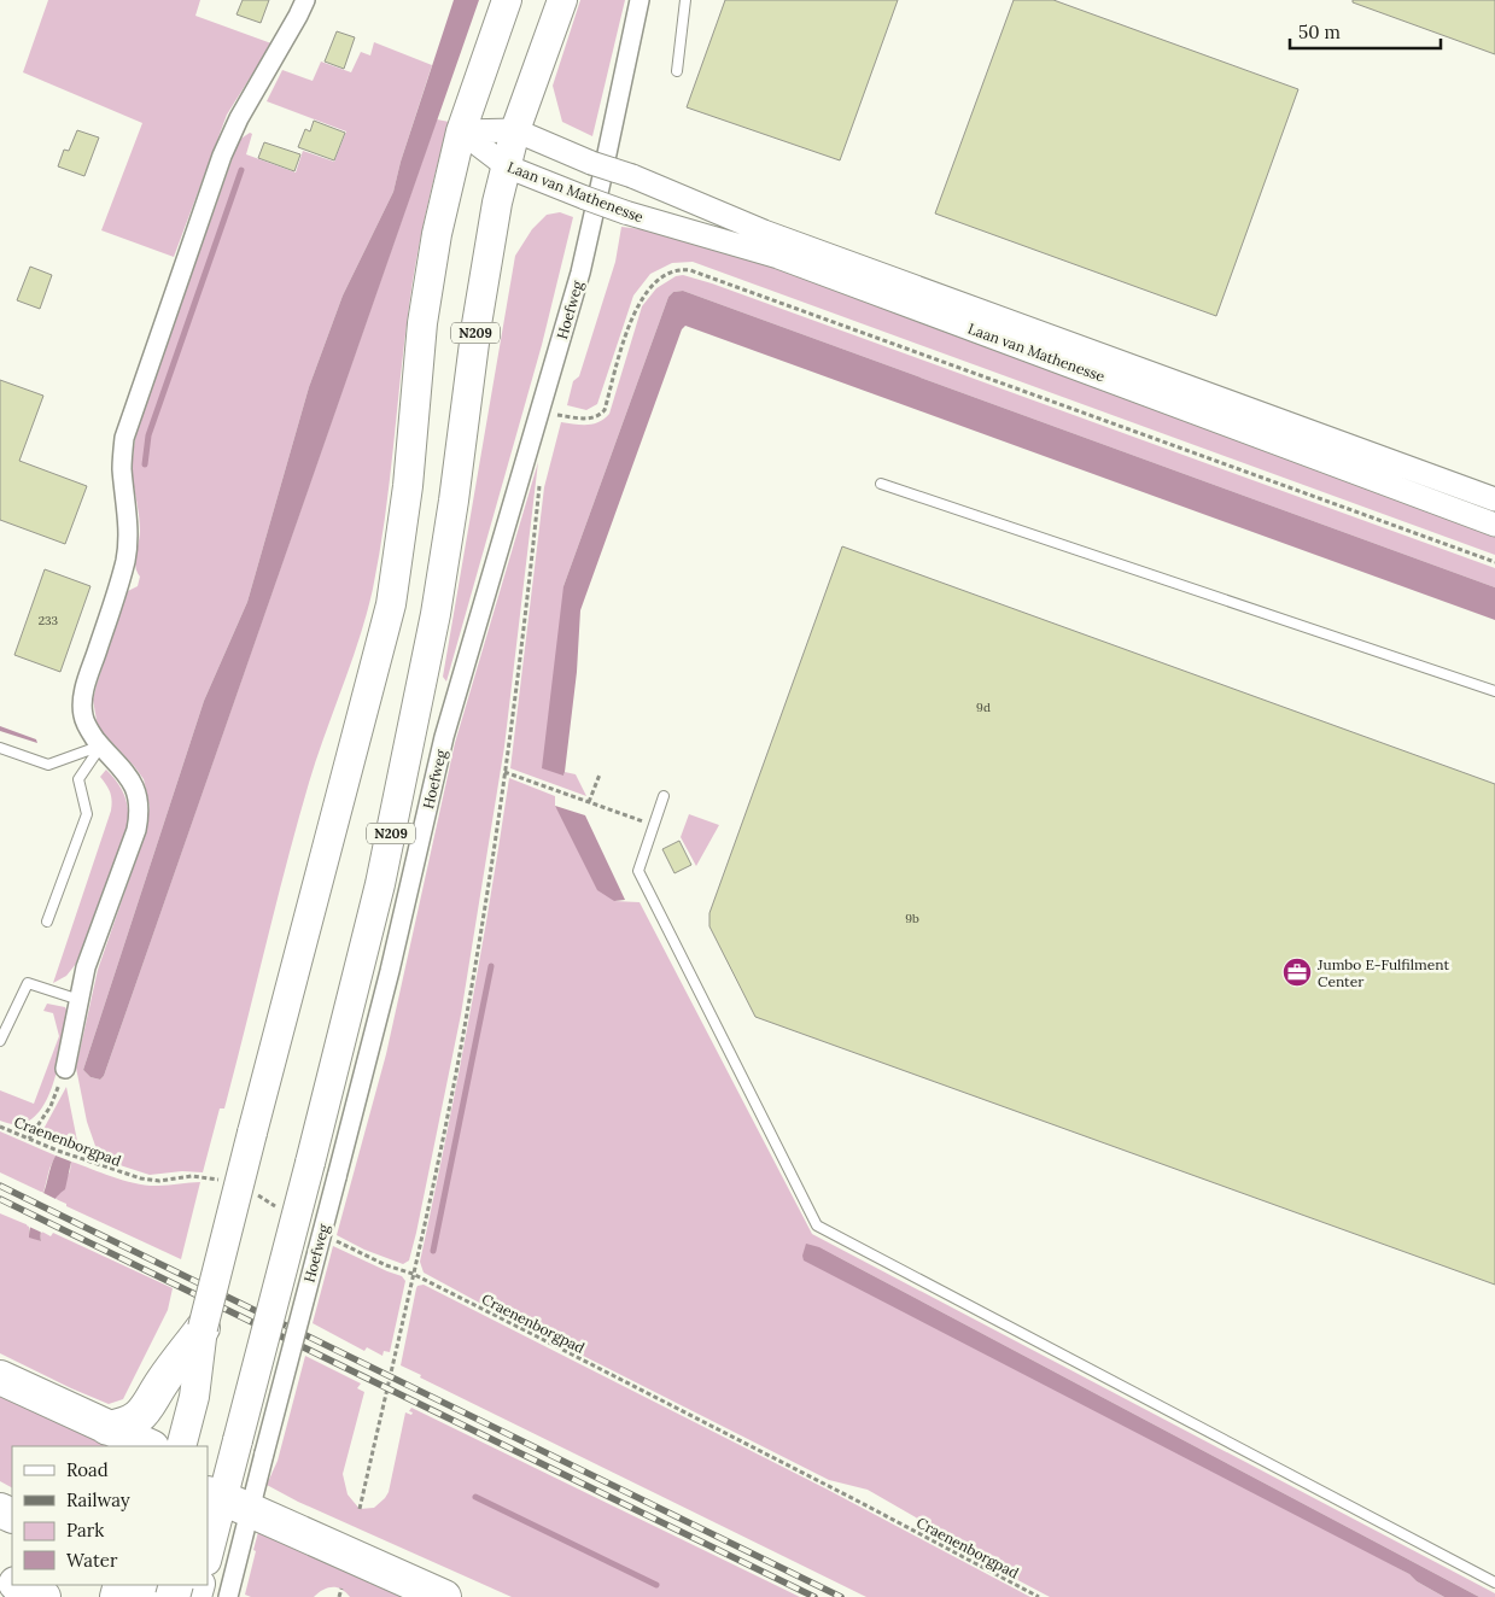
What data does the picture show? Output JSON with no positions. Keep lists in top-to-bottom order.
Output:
{
  "streets": {
    "main road": ["Hoefweg", "N209"],
    "street": ["Laan van Mathenesse"],
    "path": ["Craenenborgpad"]
  },
  "crossings": [
    ["Laan van Mathenesse", "Hoefweg"]
  ],
  "places": {
    "office": ["Jumbo E-Fulfilment Center"]
  },
  "house_numbers": ["233", "9d", "9b"],
  "legend": [
    "Road",
    "Railway",
    "Park",
    "Water"
  ],
  "scale_bar": "50 m"
}
